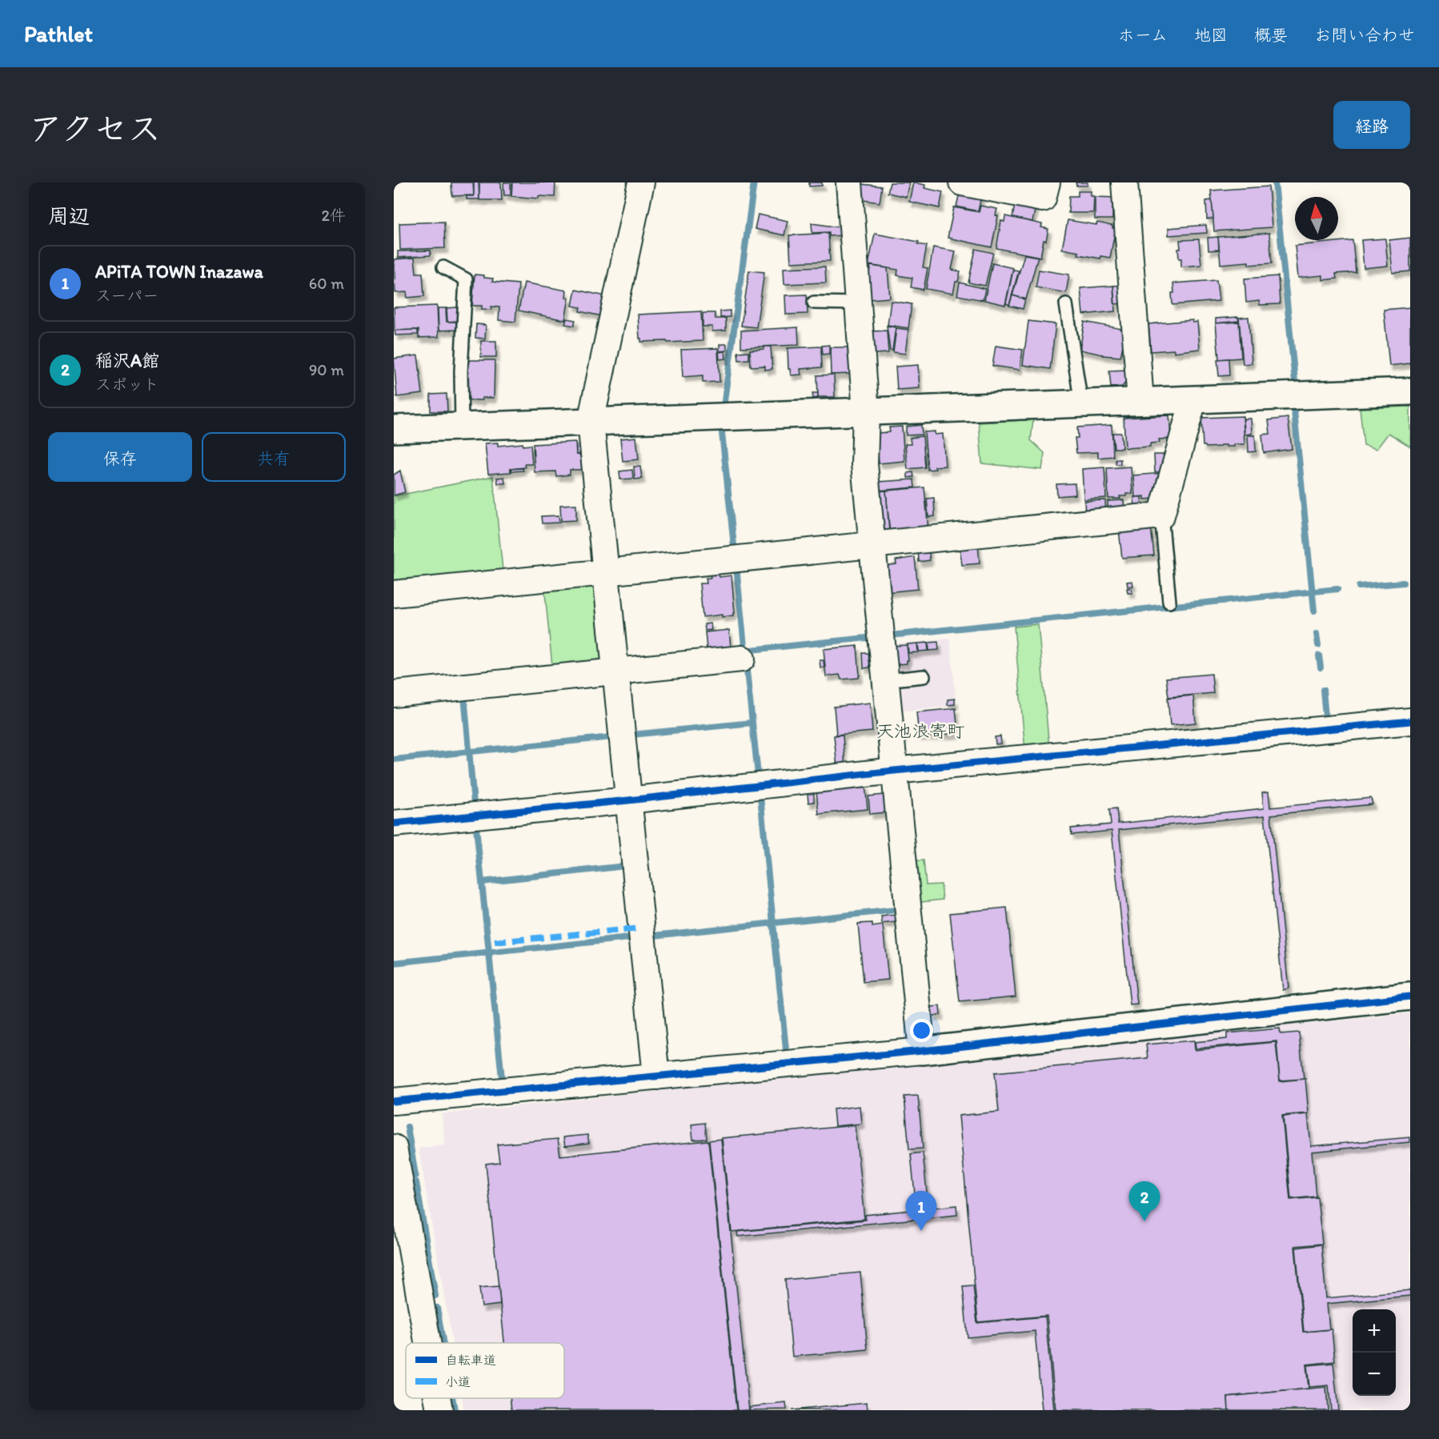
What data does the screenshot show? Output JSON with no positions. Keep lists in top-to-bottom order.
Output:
{
  "districts": ["天池浪寄町"],
  "legend": ["自転車道", "小道"],
  "north": "top",
  "page": {
    "header": "Pathlet",
    "nav": [
      "ホーム",
      "地図",
      "概要",
      "お問い合わせ"
    ],
    "title": "アクセス",
    "buttons": [
      "経路",
      ["保存", "共有"]
    ],
    "heading": ["周辺", "2件"],
    "list": [
      {
        "mark": "1",
        "name": "APiTA TOWN Inazawa",
        "note": "スーパー",
        "value": "60 m"
      },
      {
        "mark": "2",
        "name": "稲沢A館",
        "note": "スポット",
        "value": "90 m"
      }
    ],
    "pins": ["2", "1"],
    "map_buttons": ["+", "−"]
  }
}
